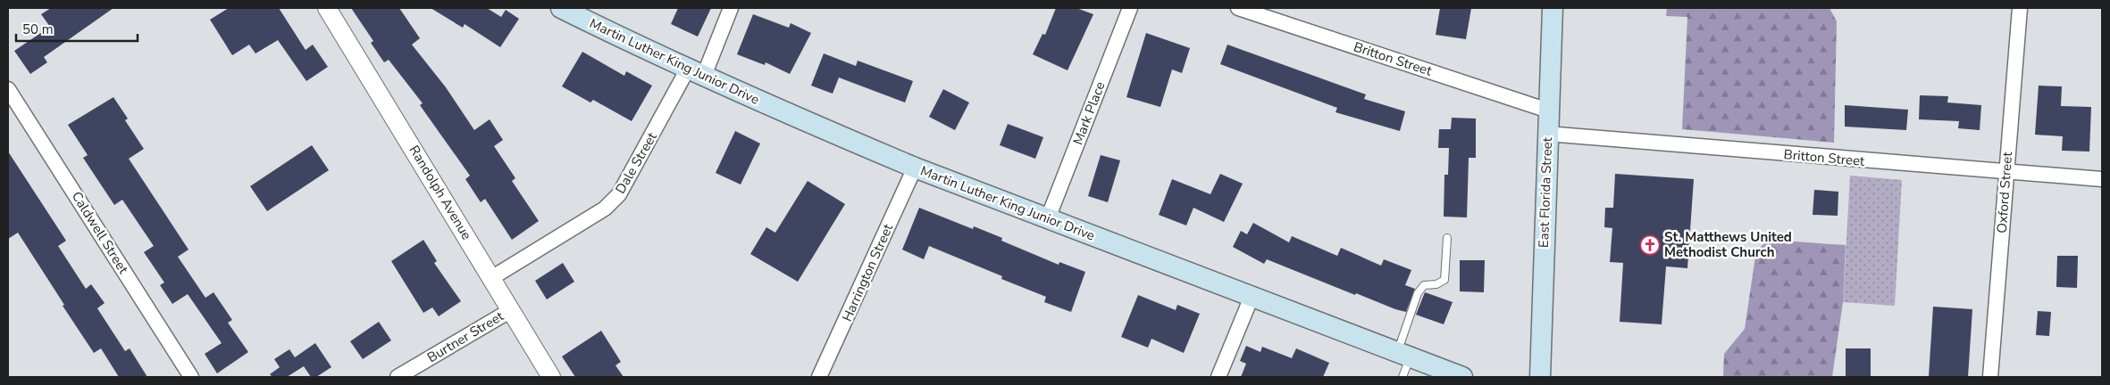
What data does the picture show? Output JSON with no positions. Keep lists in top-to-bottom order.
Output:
{
  "streets": {
    "main road": ["Martin Luther King Junior Drive", "East Florida Street"],
    "street": [
      "Britton Street",
      "Mark Place",
      "Dale Street",
      "Randolph Avenue",
      "Oxford Street",
      "Caldwell Street",
      "Harrington Street",
      "Burtner Street"
    ]
  },
  "crossings": [
    ["Britton Street", "East Florida Street"],
    ["Britton Street", "Oxford Street"],
    ["Martin Luther King Junior Drive", "Mark Place"],
    ["Martin Luther King Junior Drive", "Dale Street"],
    ["Martin Luther King Junior Drive", "Harrington Street"],
    ["Dale Street", "Randolph Avenue"],
    ["Randolph Avenue", "Burtner Street"]
  ],
  "places": {
    "church": ["St. Matthews United Methodist Church"]
  },
  "scale_bar": "50 m"
}
